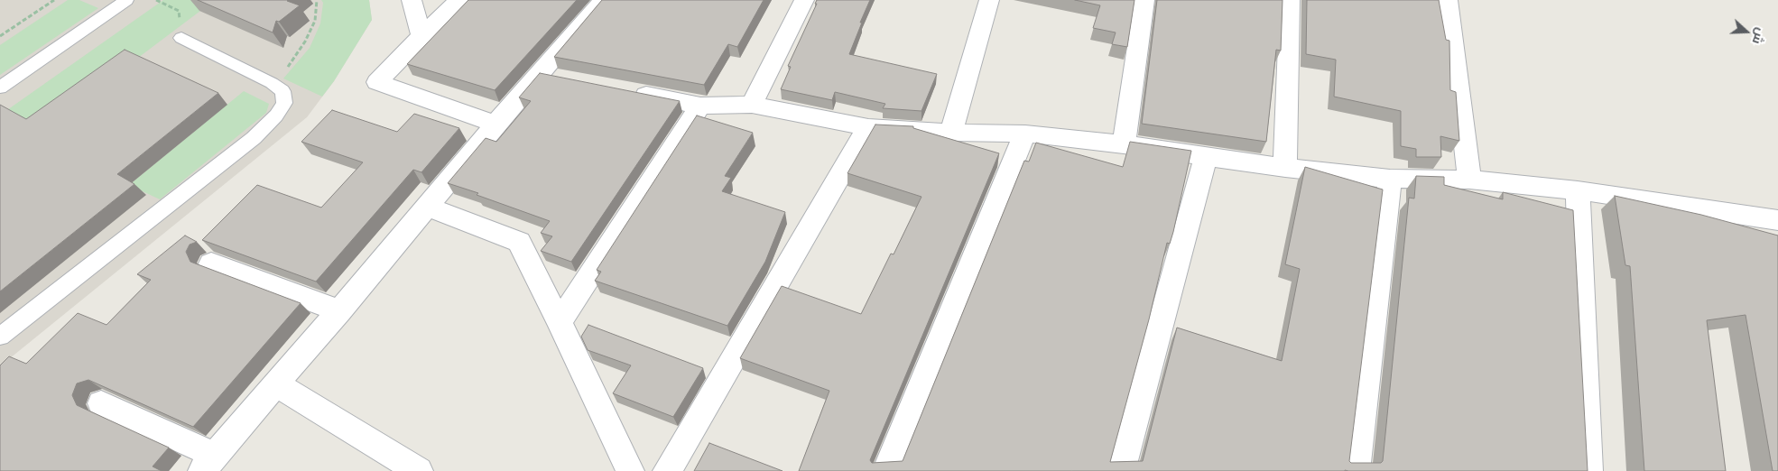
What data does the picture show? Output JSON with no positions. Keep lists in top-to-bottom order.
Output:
{
  "north": "right"
}
